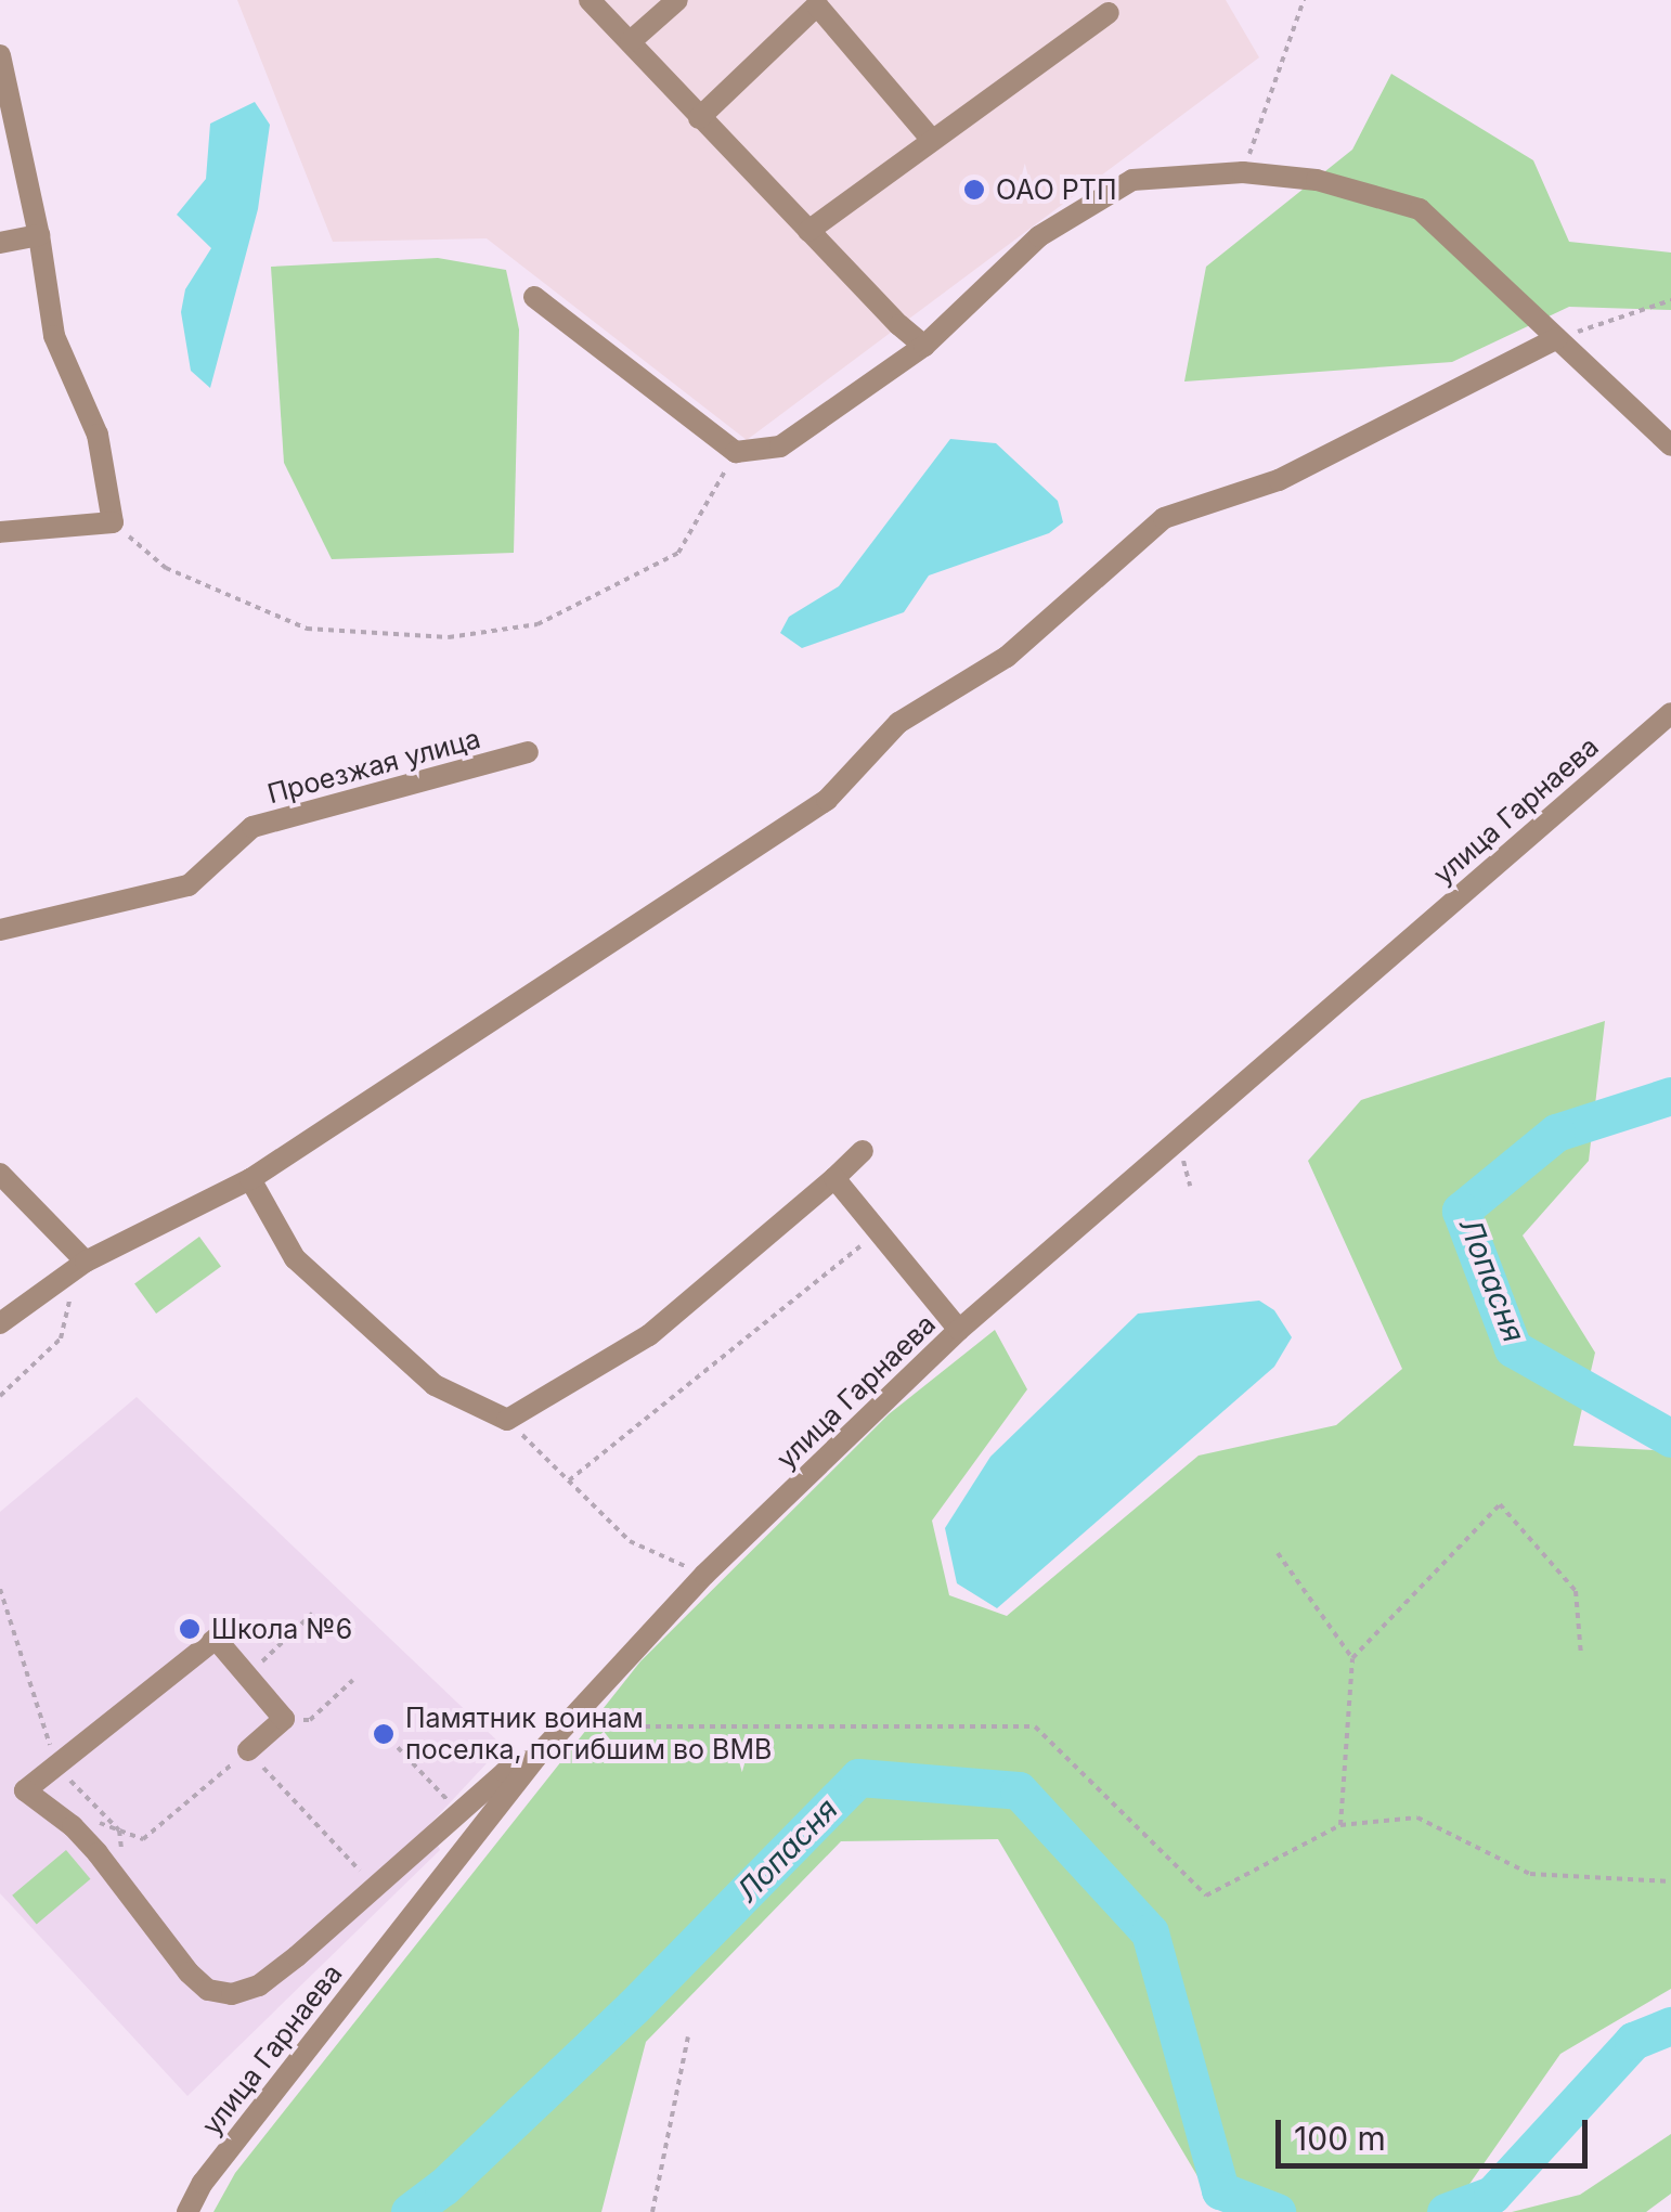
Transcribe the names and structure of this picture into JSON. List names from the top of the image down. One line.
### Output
{"streets":{"street":["Проезжая улица","улица Гарнаева"]},"water":["Лопасня"],"places":["ОАО РТП","Школа №6","Памятник воинам поселка, погибшим во ВМВ"],"scale_bar":"100 m"}
